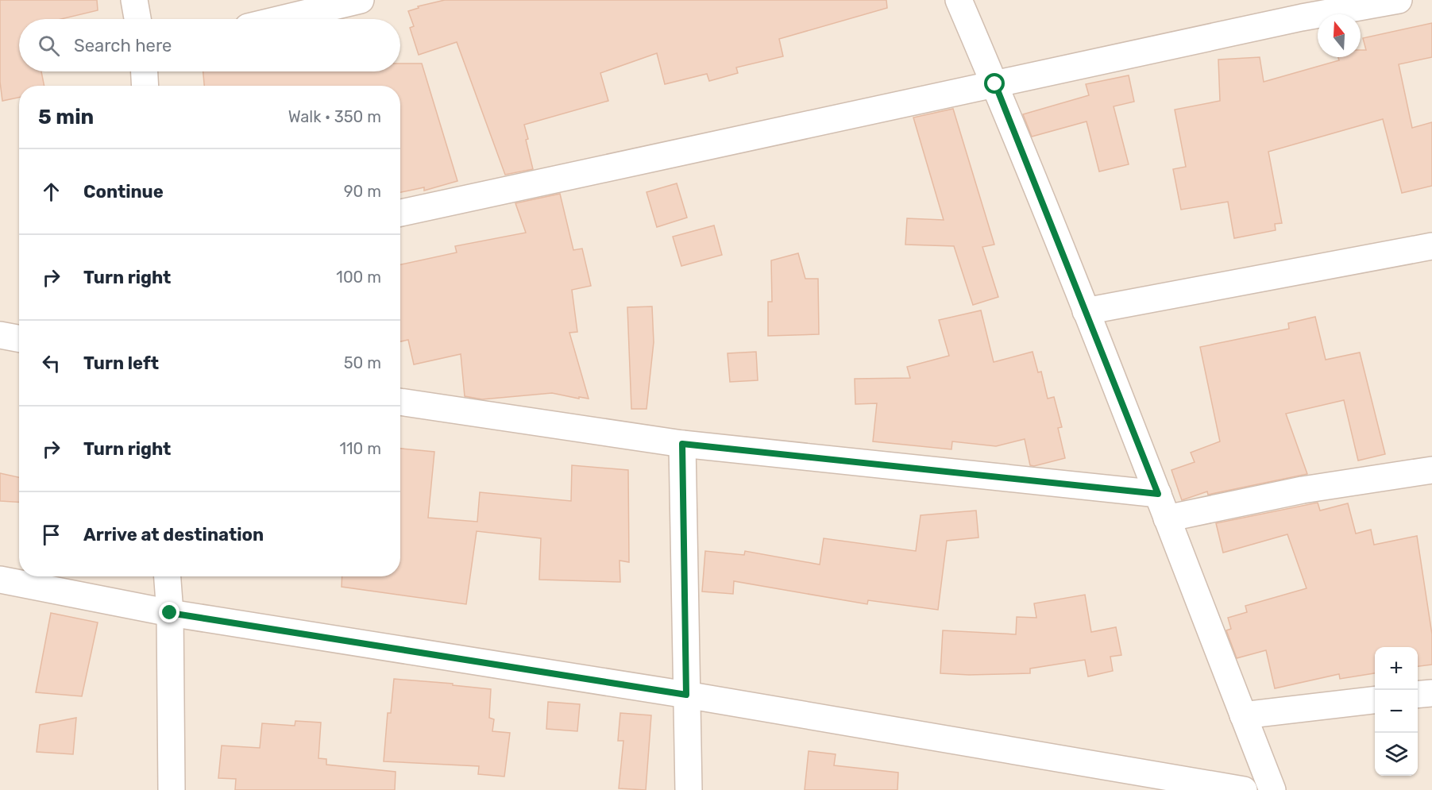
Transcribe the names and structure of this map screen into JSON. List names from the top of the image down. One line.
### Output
{"north":"top","page":{"search":"Search here","heading":["5 min","Walk · 350 m"],"list":[["Continue","90 m"],["Turn right","100 m"],["Turn left","50 m"],["Turn right","110 m"],"Arrive at destination"],"map_buttons":["+","−"]}}
